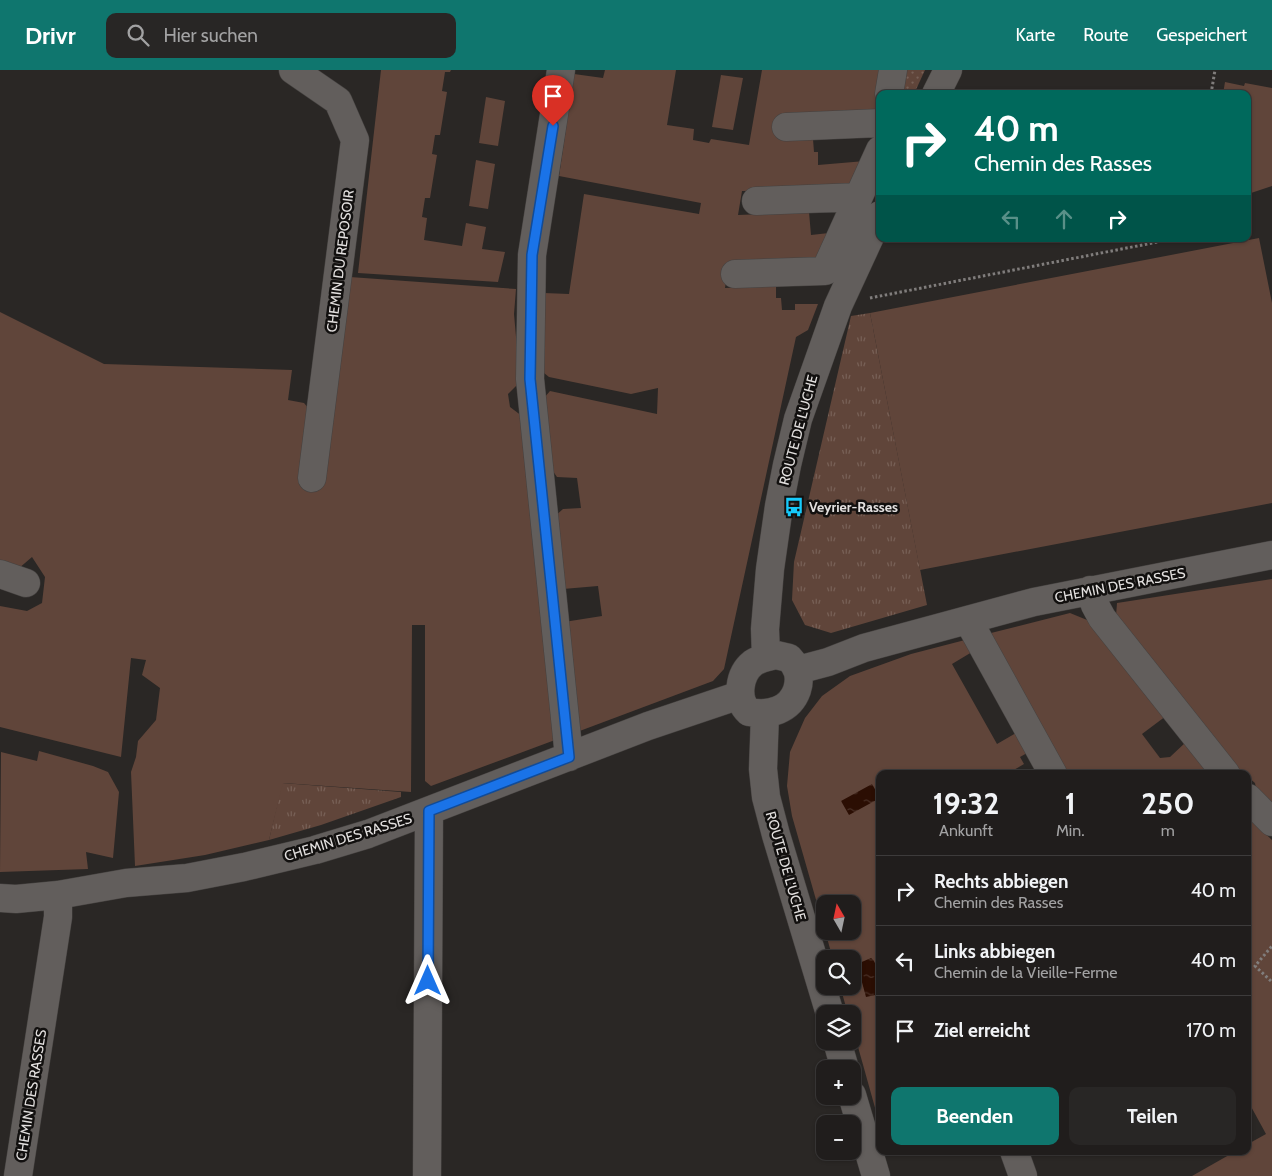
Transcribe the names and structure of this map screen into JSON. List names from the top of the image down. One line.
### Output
{"streets":{"street":["CHEMIN DU REPOSOIR","ROUTE DE L'UCHE","CHEMIN DES RASSES"]},"crossings":[["ROUTE DE L'UCHE","CHEMIN DES RASSES"]],"places":{"bus stop":["Veyrier-Rasses"]},"north":"top","page":{"header":"Drivr","search":"Hier suchen","nav":["Karte","Route","Gespeichert"],"turn":["40 m","Chemin des Rasses"],"eta":["19:32","Ankunft","1","Min.","250","m"],"list":[{"name":"Rechts abbiegen","note":"Chemin des Rasses","value":"40 m"},{"name":"Links abbiegen","note":"Chemin de la Vieille-Ferme","value":"40 m"},{"name":"Ziel erreicht","value":"170 m"}],"map_buttons":["+","−"],"buttons":["Beenden","Teilen"]}}
